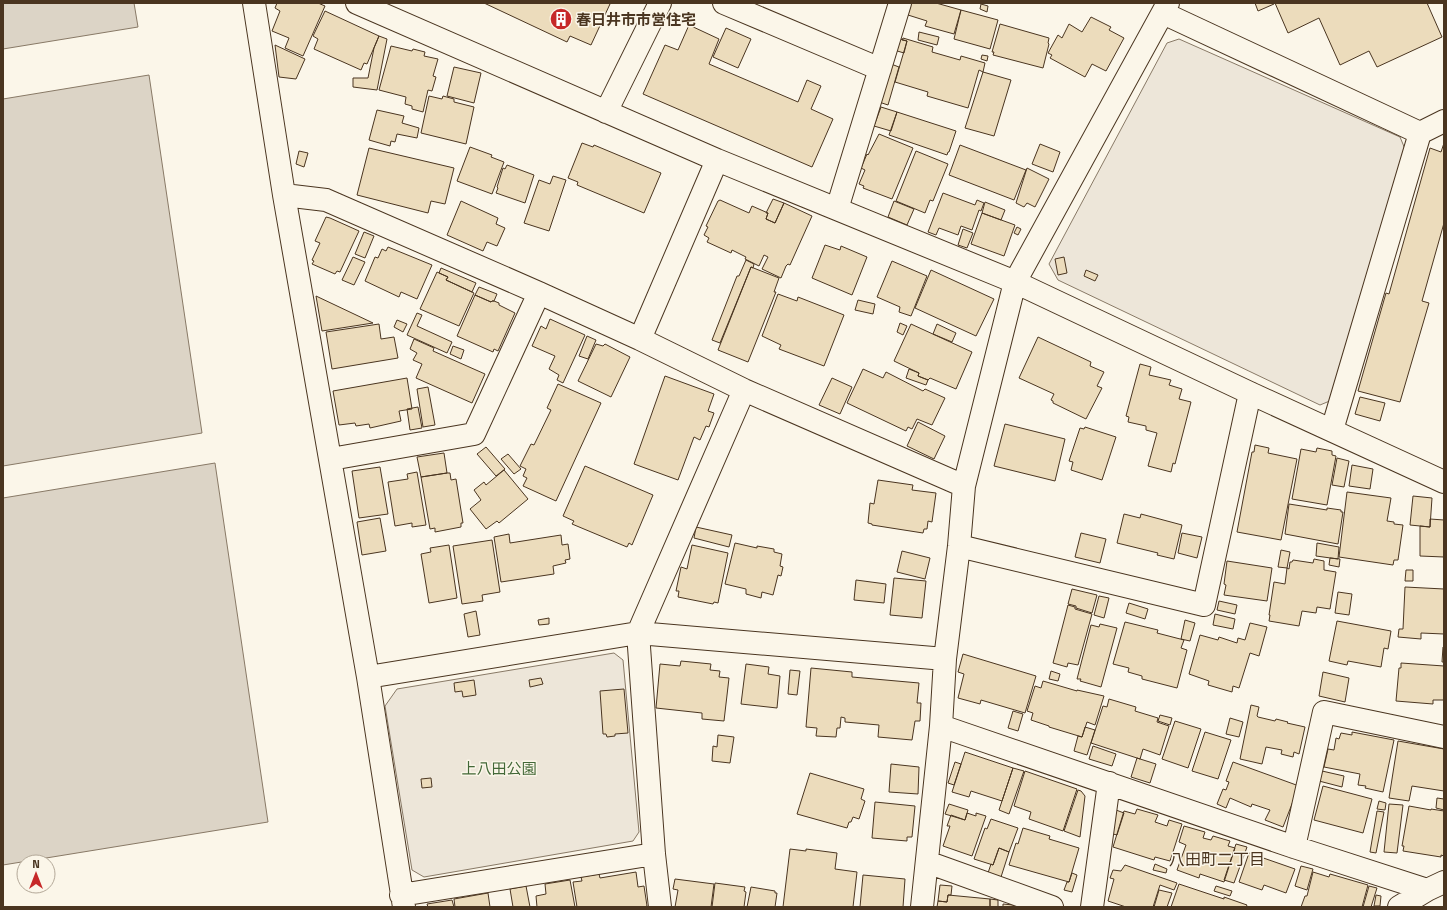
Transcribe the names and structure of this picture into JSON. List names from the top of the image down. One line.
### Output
{"districts":["八田町二丁目"],"parks":["上八田公園"],"places":{"building":["春日井市市営住宅"]},"north":"top"}
